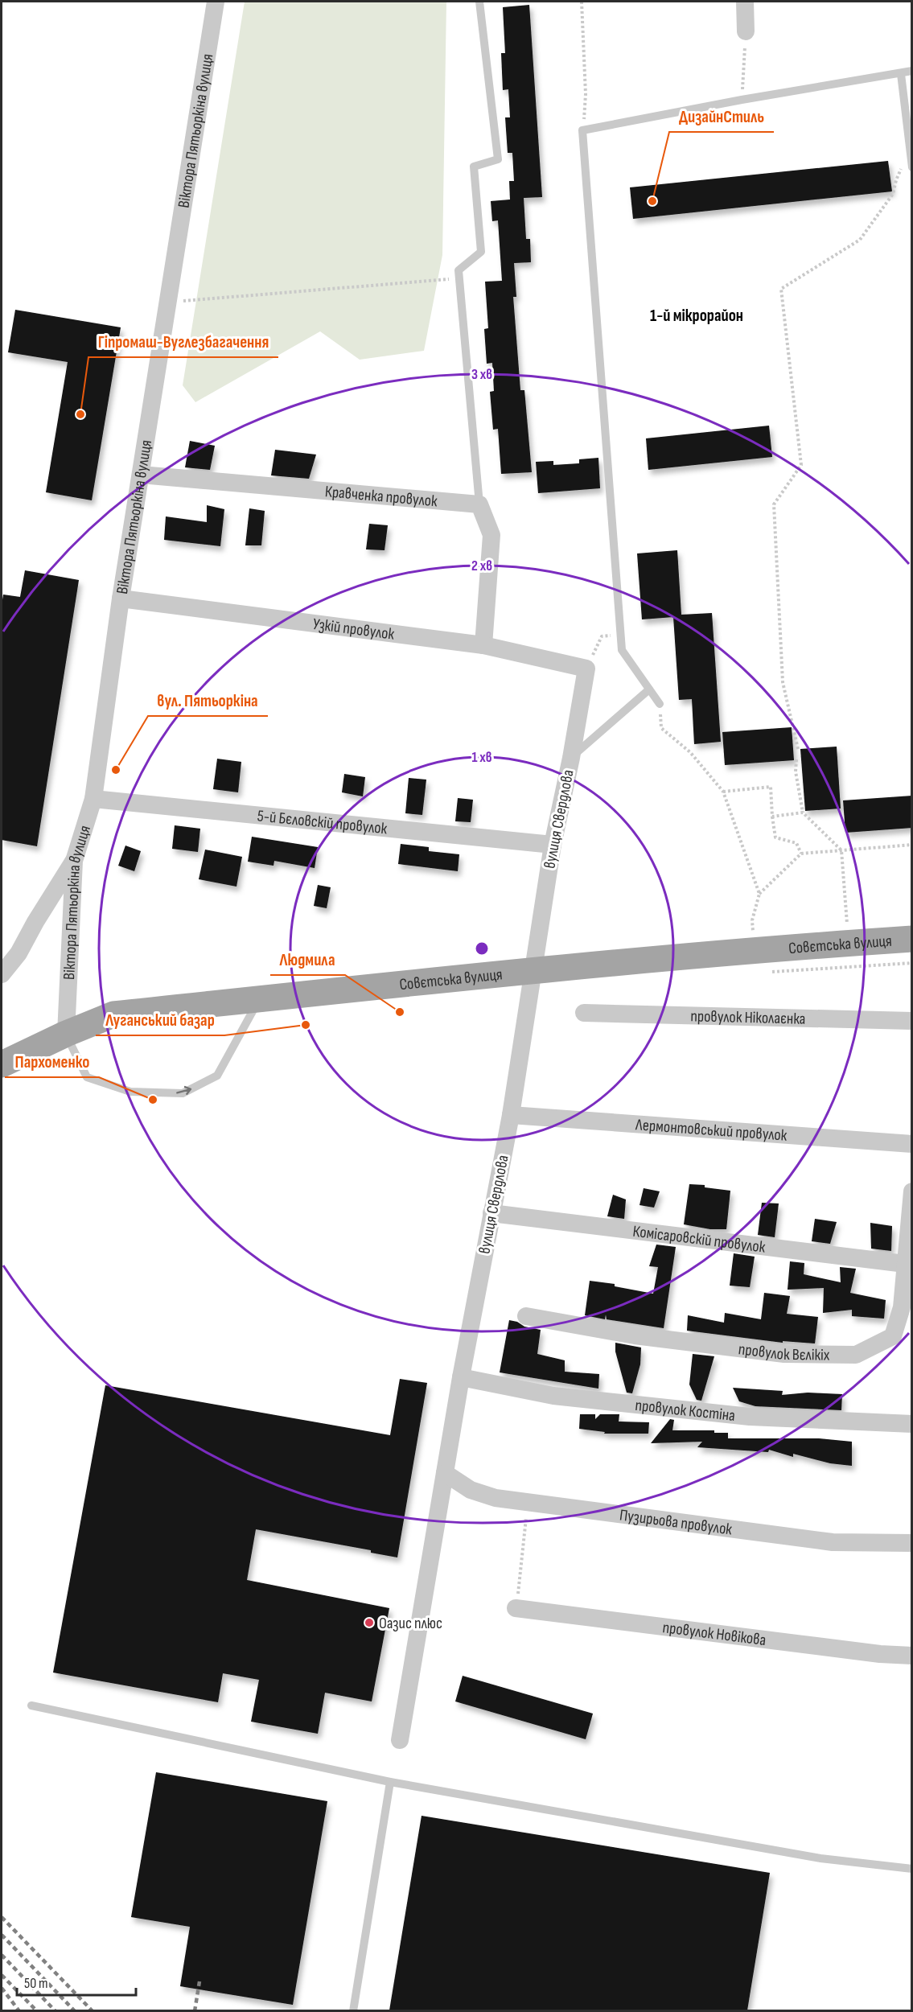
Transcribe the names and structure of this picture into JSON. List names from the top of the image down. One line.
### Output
{"streets":{"main road":["Совєтська вулиця"],"street":["Віктора Пятьоркіна вулиця","Кравченка провулок","Узкій провулок","вулиця Свердлова","5-й Бєловскій провулок","провулок Ніколаєнка","Лермонтовський провулок","Комісаровскій провулок","провулок Вєлікіх","провулок Костіна","Пузирьова провулок","провулок Новікова"]},"crossings":[["Віктора Пятьоркіна вулиця","Кравченка провулок"],["Віктора Пятьоркіна вулиця","Узкій провулок"],["Віктора Пятьоркіна вулиця","5-й Бєловскій провулок"],["Віктора Пятьоркіна вулиця","Совєтська вулиця"],["Узкій провулок","вулиця Свердлова"],["вулиця Свердлова","5-й Бєловскій провулок"],["вулиця Свердлова","Совєтська вулиця"],["вулиця Свердлова","Лермонтовський провулок"],["вулиця Свердлова","Комісаровскій провулок"],["вулиця Свердлова","провулок Костіна"],["вулиця Свердлова","Пузирьова провулок"],["Комісаровскій провулок","провулок Вєлікіх"]],"districts":["1-й мікрорайон"],"places":["ДизайнСтиль","Гіпромаш-Вуглезбагачення","вул. Пятьоркіна","Людмила","Луганський базар","Пархоменко","Оазис плюс"],"scale_bar":"50 m","rings":["3 хв","2 хв","1 хв"]}
